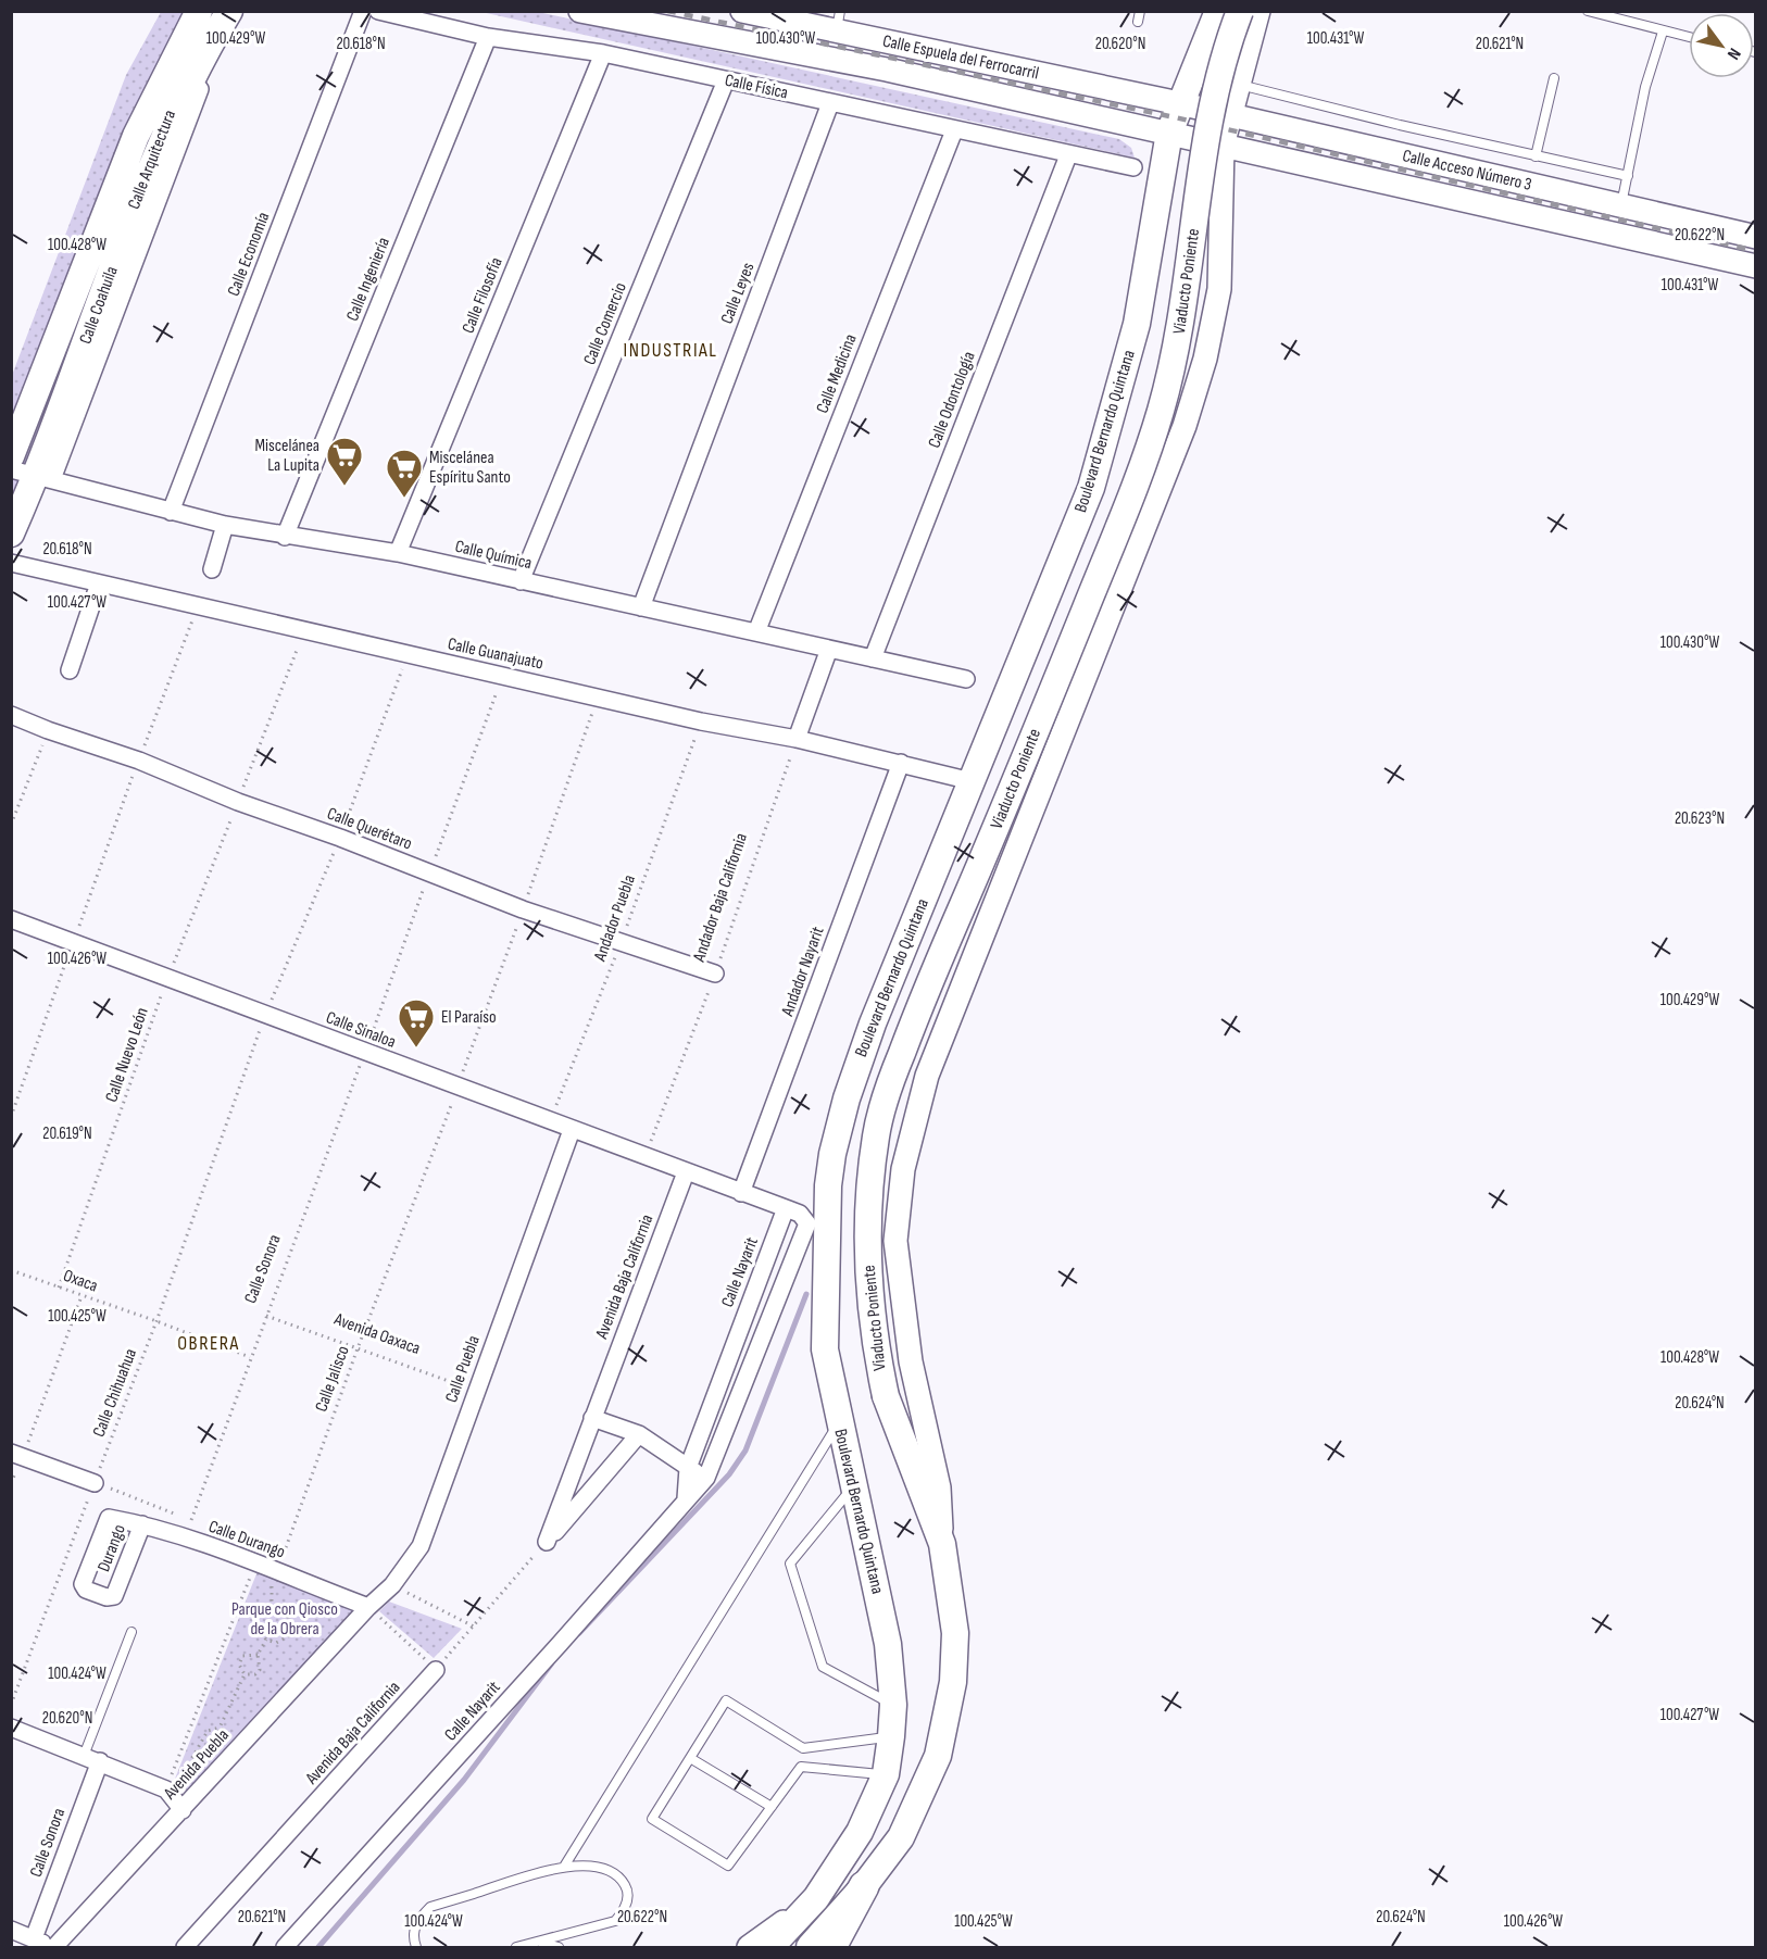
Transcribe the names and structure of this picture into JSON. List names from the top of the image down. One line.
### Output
{"streets":{"main road":["Viaducto Poniente","Calle Coahuila","Boulevard Bernardo Quintana"],"street":["Calle Espuela del Ferrocarril","Calle Física","Calle Acceso Número 3","Calle Economía","Calle Ingeniería","Calle Leyes","Calle Filosofía","Calle Comercio","Calle Medicina","Calle Odontología","Calle Química","Calle Guanajuato","Calle Querétaro","Andador Nayarit","Calle Sinaloa","Calle Sonora","Calle Nayarit","Avenida Baja California","Calle Puebla","Calle Durango","Durango","Avenida Puebla"],"path":["Andador Baja California","Andador Puebla","Calle Nuevo León","Oxaca","Avenida Oaxaca","Calle Jalisco","Calle Chihuahua"]},"crossings":[["Calle Espuela del Ferrocarril","Calle Acceso Número 3"],["Calle Espuela del Ferrocarril","Boulevard Bernardo Quintana"],["Calle Física","Calle Ingeniería"],["Calle Física","Calle Leyes"],["Calle Física","Calle Filosofía"],["Calle Física","Calle Comercio"],["Calle Física","Calle Medicina"],["Calle Física","Calle Odontología"],["Calle Acceso Número 3","Boulevard Bernardo Quintana"],["Calle Economía","Calle Química"],["Calle Ingeniería","Calle Química"],["Calle Leyes","Calle Química"],["Calle Filosofía","Calle Química"],["Calle Coahuila","Calle Química"],["Calle Comercio","Calle Química"],["Calle Medicina","Calle Química"],["Calle Odontología","Calle Química"],["Boulevard Bernardo Quintana","Calle Guanajuato"],["Calle Guanajuato","Andador Baja California"],["Calle Guanajuato","Andador Puebla"],["Calle Guanajuato","Andador Nayarit"],["Calle Querétaro","Andador Baja California"],["Calle Querétaro","Andador Puebla"],["Andador Baja California","Calle Sinaloa"],["Andador Puebla","Calle Sinaloa"],["Andador Nayarit","Calle Sinaloa"],["Calle Sinaloa","Calle Nuevo León"],["Calle Sinaloa","Calle Sonora"],["Calle Sinaloa","Calle Nayarit"],["Calle Sinaloa","Avenida Baja California"],["Calle Sinaloa","Calle Puebla"],["Calle Sinaloa","Calle Jalisco"],["Calle Sinaloa","Calle Chihuahua"],["Calle Nuevo León","Oxaca"],["Calle Sonora","Oxaca"],["Calle Sonora","Avenida Oaxaca"],["Calle Sonora","Calle Durango"],["Oxaca","Calle Chihuahua"],["Avenida Oaxaca","Calle Puebla"],["Avenida Oaxaca","Calle Jalisco"],["Calle Puebla","Calle Durango"],["Calle Puebla","Avenida Puebla"],["Calle Jalisco","Calle Durango"],["Calle Durango","Durango"],["Calle Durango","Avenida Puebla"]],"districts":["INDUSTRIAL","OBRERA"],"parks":["Parque con Qiosco de la Obrera"],"places":{"supermarket":["Miscelánea La Lupita","Miscelánea Espíritu Santo","El Paraíso"]},"north":"bottom right","coordinates":["100.429°W","100.430°W","100.431°W","20.618°N","20.620°N","20.621°N","20.622°N","100.428°W","100.427°W","20.623°N","100.426°W","20.619°N","100.425°W","20.624°N","100.424°W"]}
